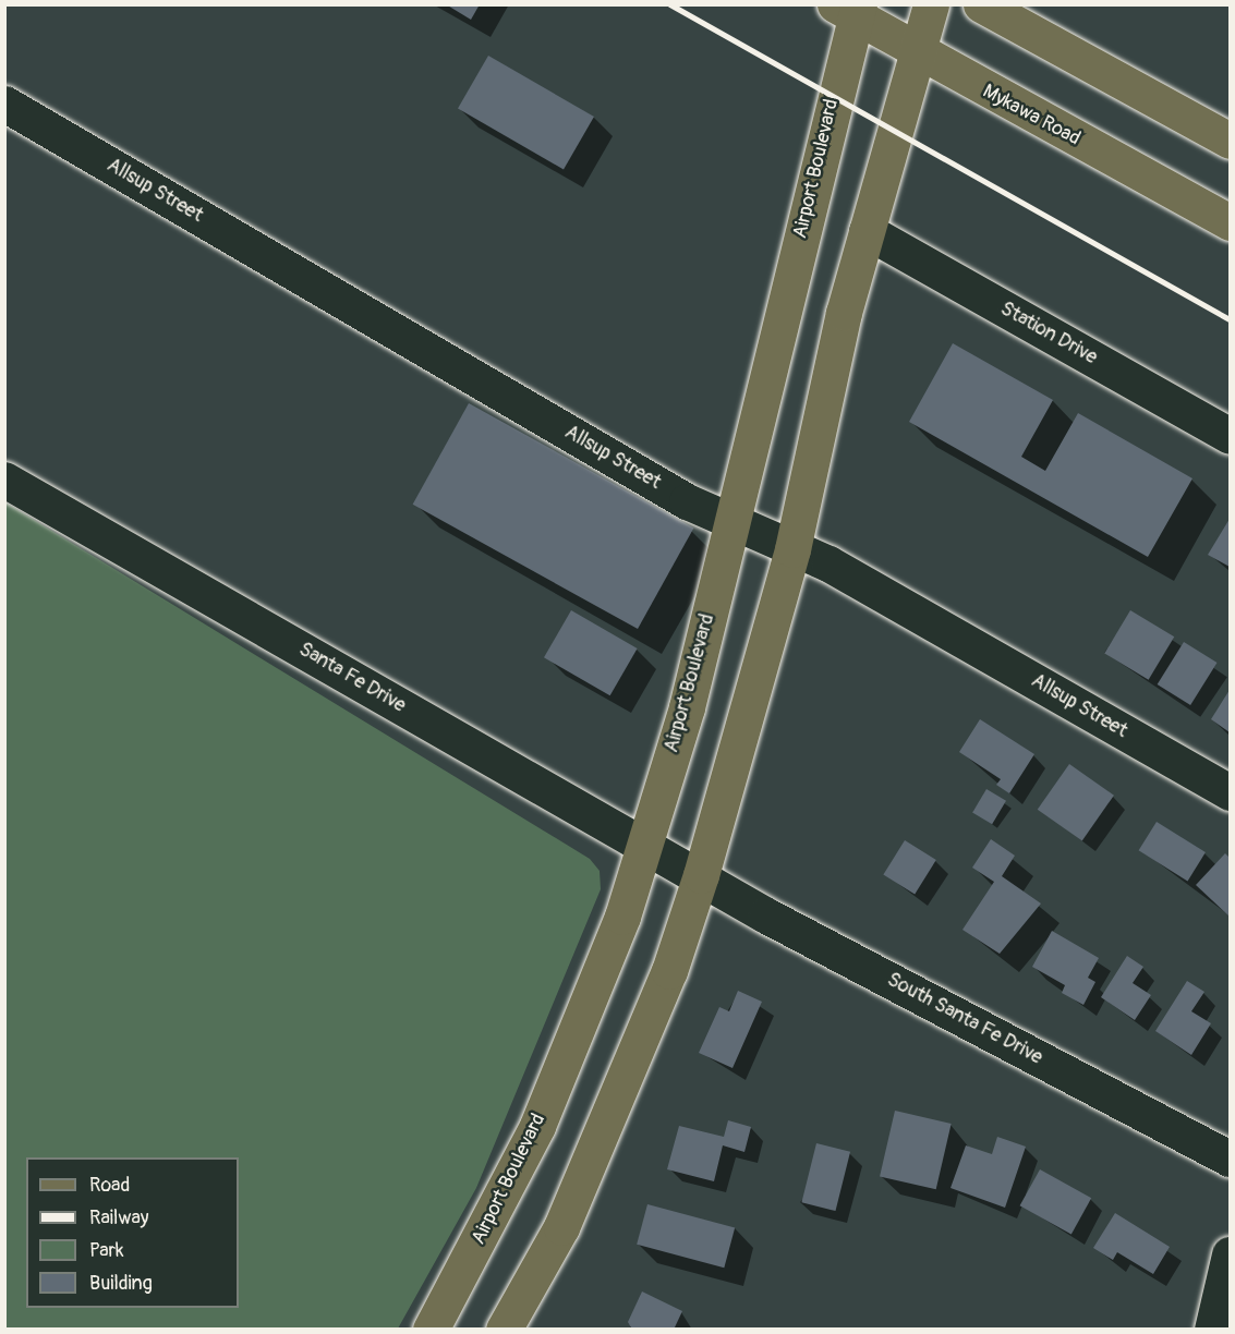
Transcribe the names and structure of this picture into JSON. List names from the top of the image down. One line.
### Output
{"streets":{"main road":["Mykawa Road","Airport Boulevard"],"street":["Allsup Street","Station Drive","Santa Fe Drive","South Santa Fe Drive"]},"crossings":[["Mykawa Road","Airport Boulevard"],["Airport Boulevard","Allsup Street"],["Airport Boulevard","Santa Fe Drive"],["Santa Fe Drive","South Santa Fe Drive"]],"legend":["Road","Railway","Park","Building"]}
